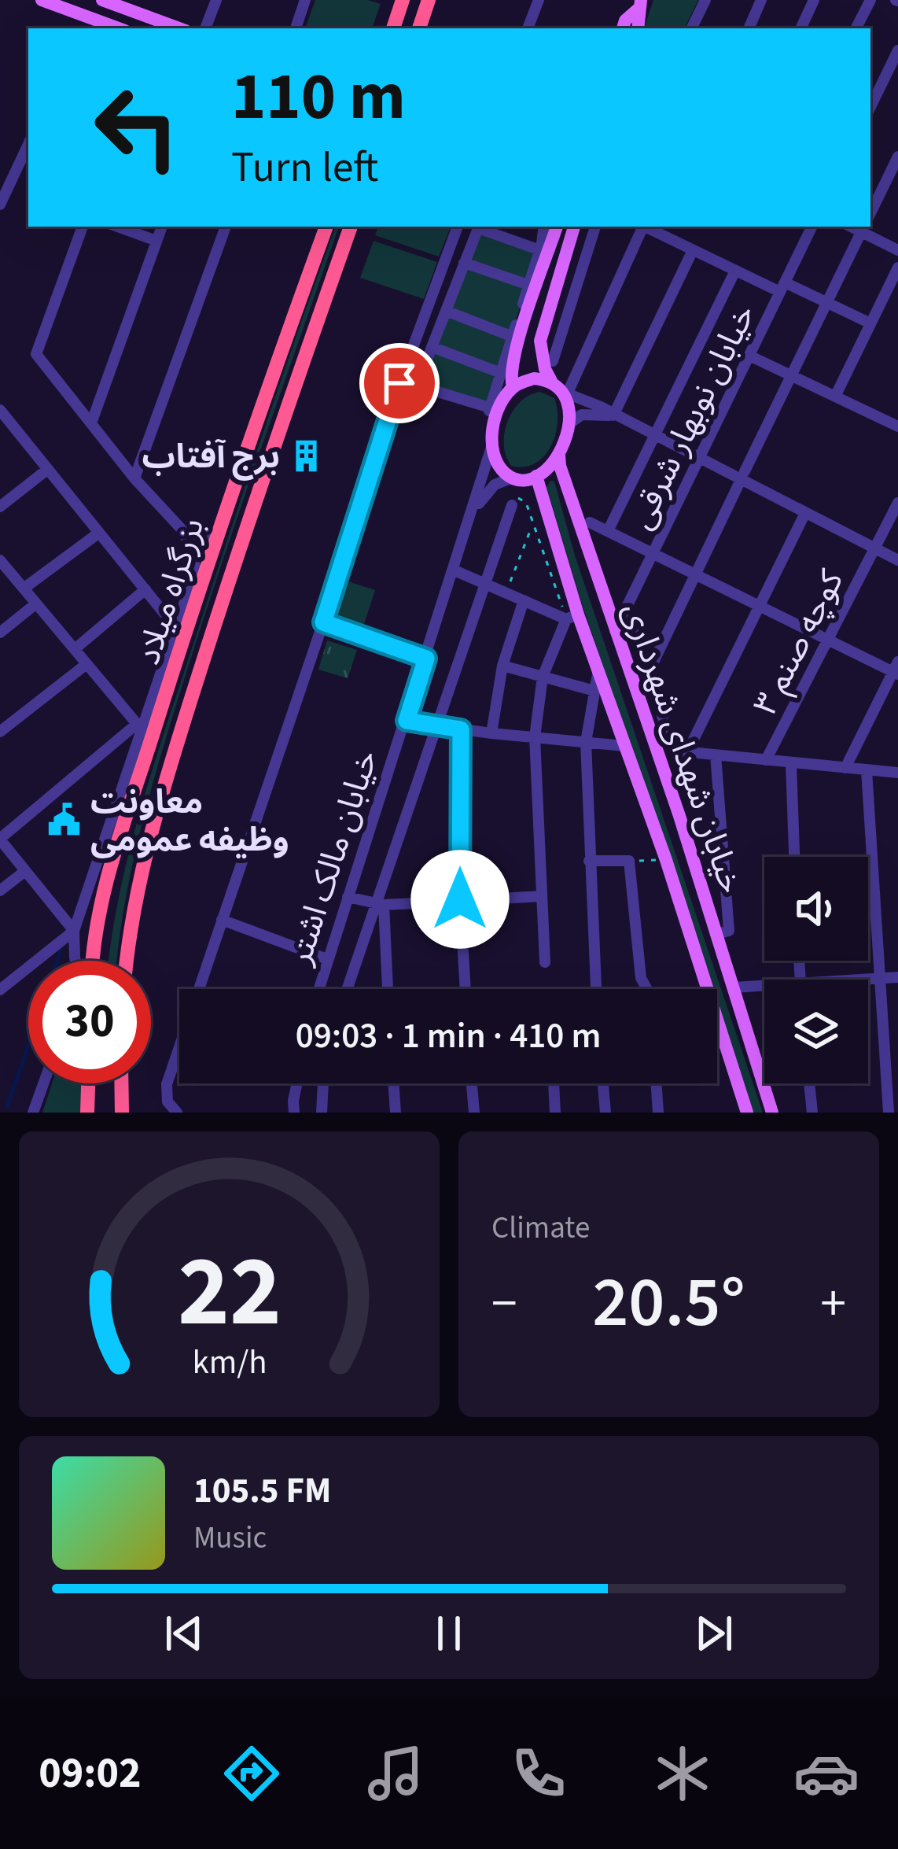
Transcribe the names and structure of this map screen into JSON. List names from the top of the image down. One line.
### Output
{"streets":{"highway":["بزرگراه میلاد"],"main road":["خیابان شهدای شهرداری"],"street":["خیابان نوبهار شرقی","کوچه صنم ۳","خیابان مالک اشتر"]},"crossings":[["خیابان نوبهار شرقی","خیابان شهدای شهرداری"],["خیابان شهدای شهرداری","خیابان مالک اشتر"]],"places":{"building":["برج آفتاب"],"public building":["معاونت وظیفه عمومی"]},"page":{"turn":["110 m","Turn left"],"limit":"30","trip":"09:03 · 1 min · 410 m","tile":"Climate","heat":["−","20.5°","+"],"song":["105.5 FM","Music"],"tabs":"09:02","gauge":["22","km/h"]}}
